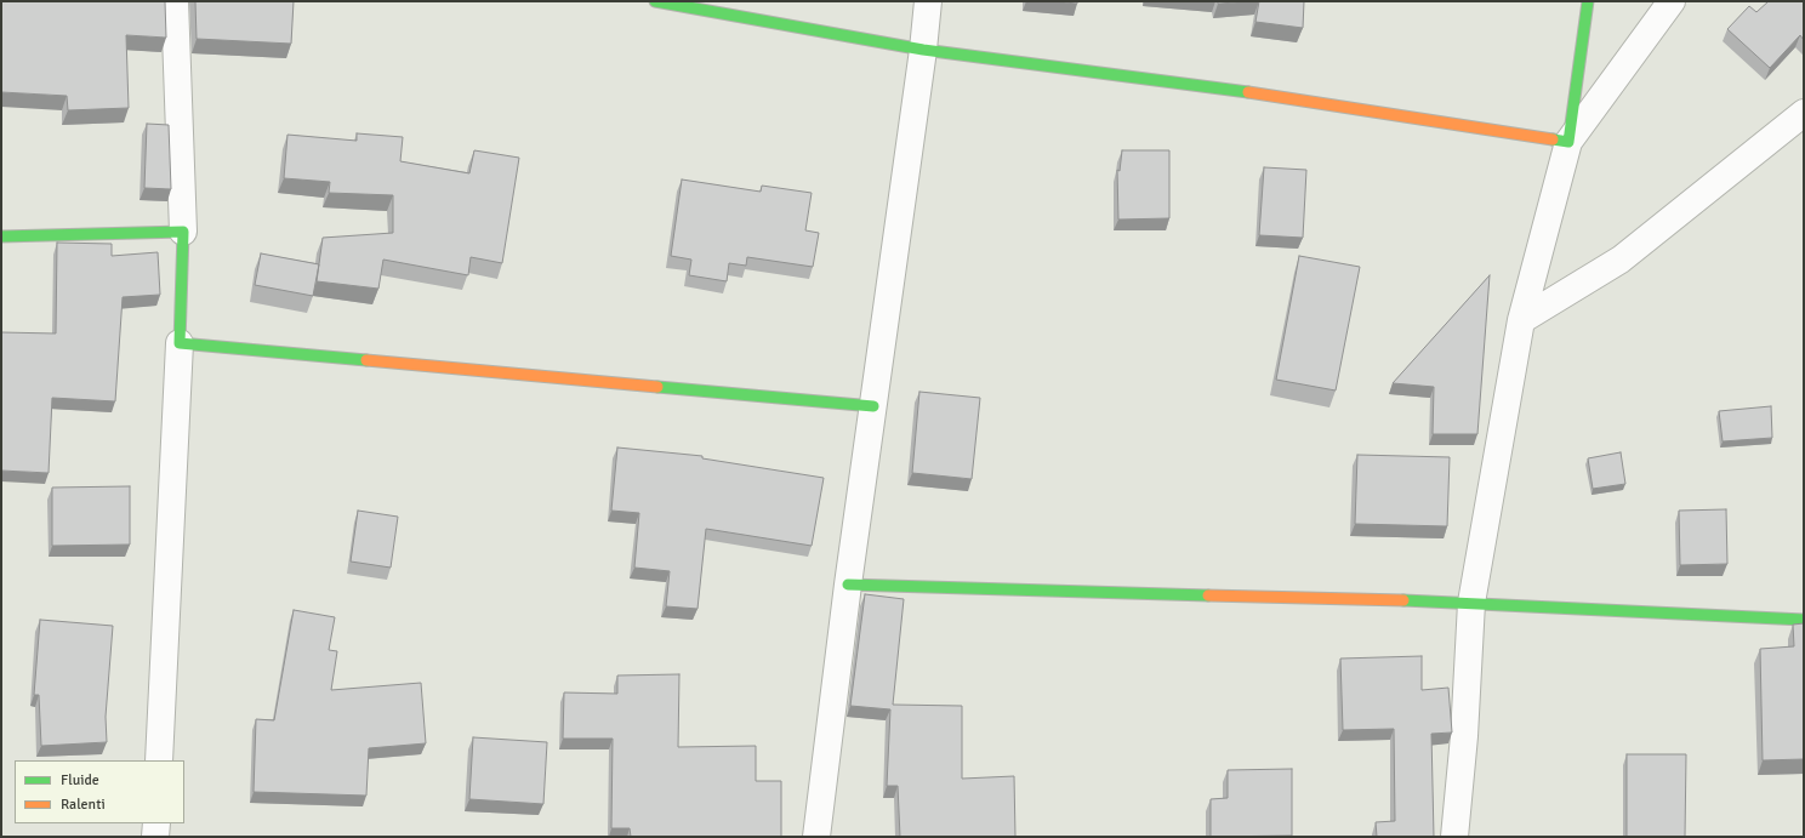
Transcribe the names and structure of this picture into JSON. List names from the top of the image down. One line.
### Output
{"legend":["Fluide","Ralenti"]}
